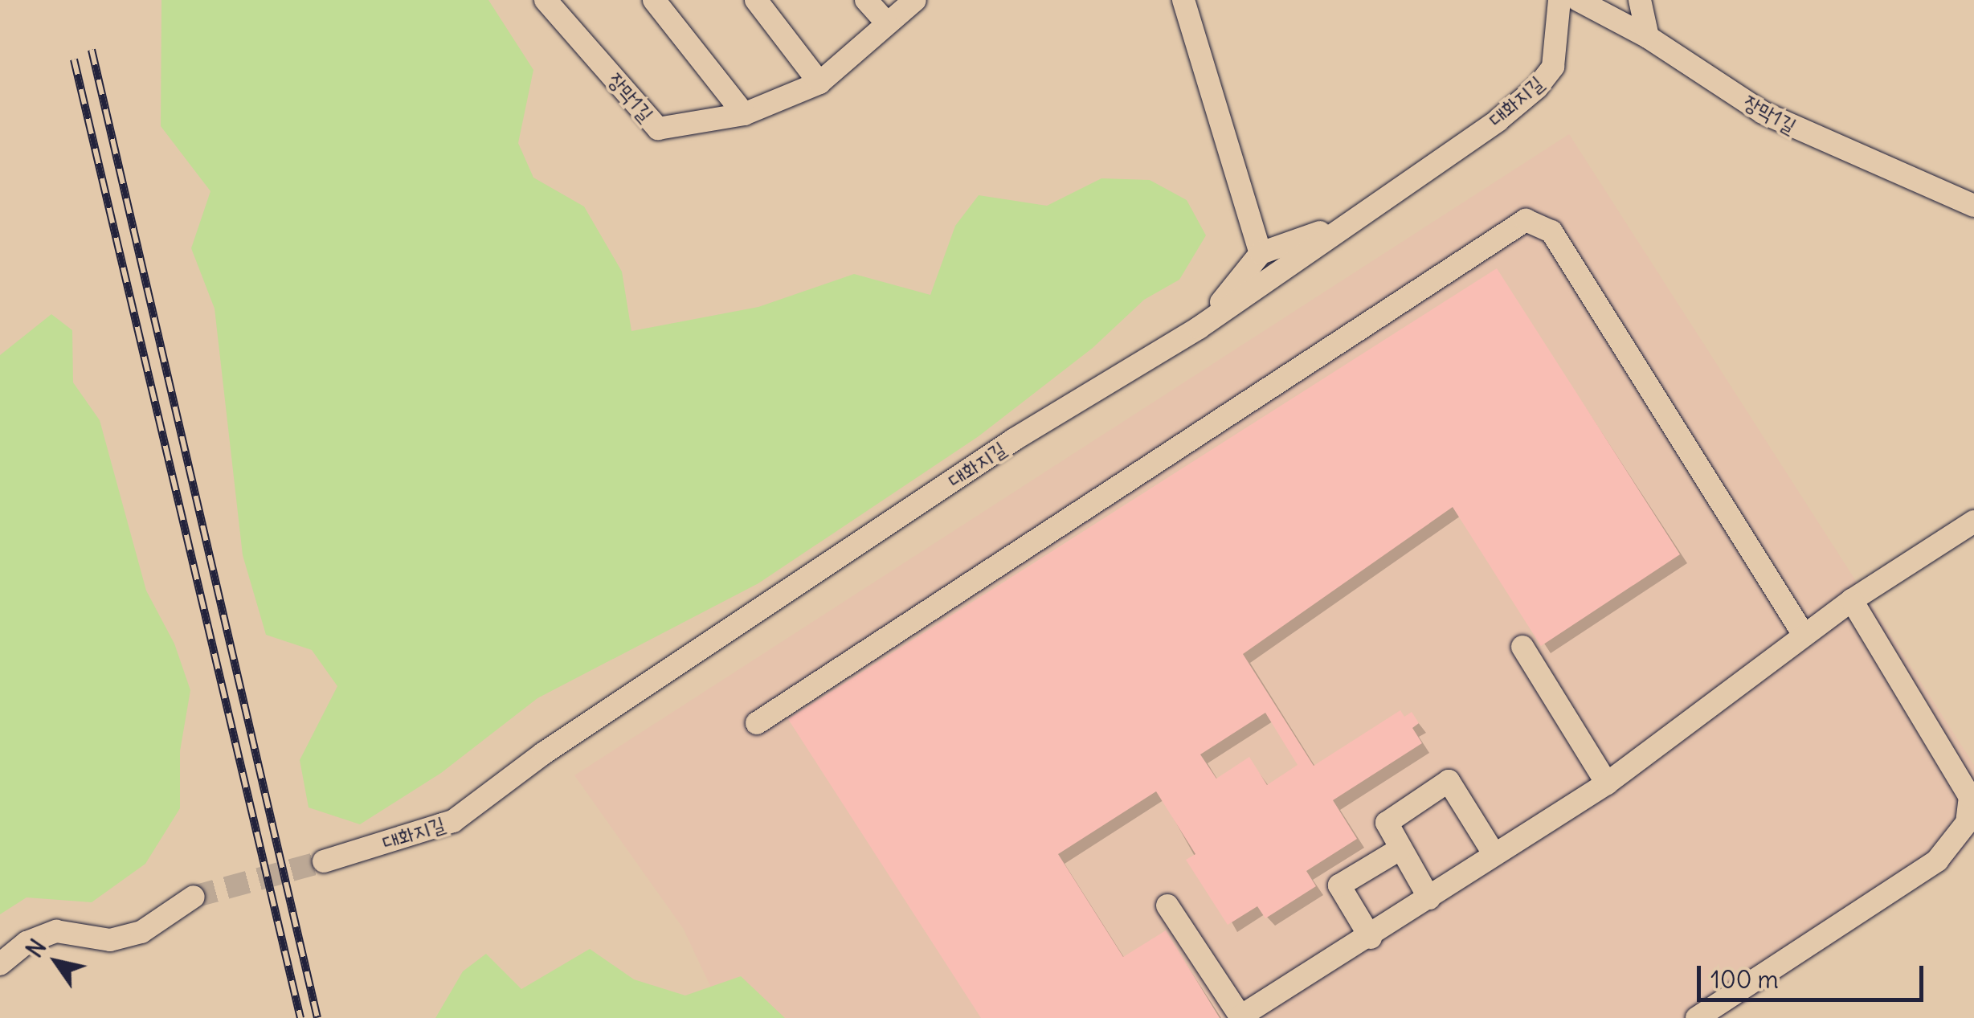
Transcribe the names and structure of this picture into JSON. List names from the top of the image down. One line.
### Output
{"streets":{"street":["장막1길","대화지길"]},"scale_bar":"100 m","north":"top left"}
